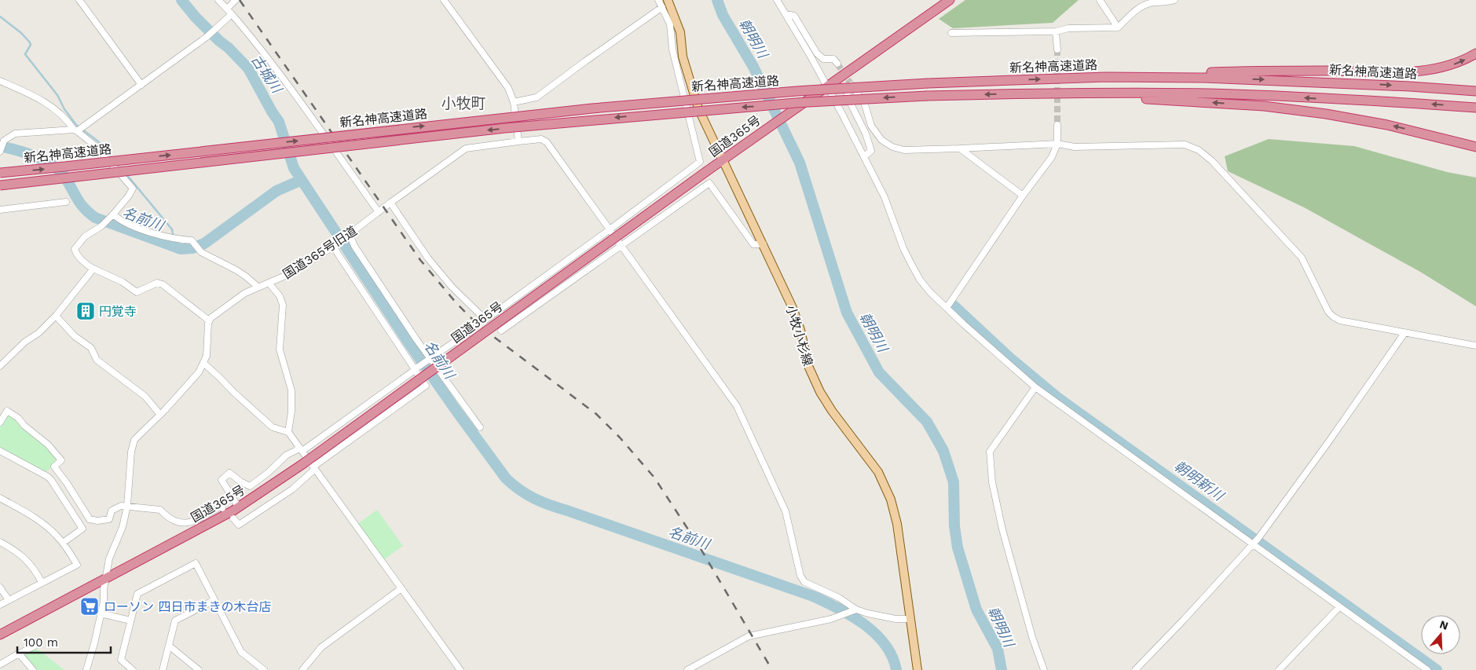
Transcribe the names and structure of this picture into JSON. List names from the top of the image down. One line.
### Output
{"streets":{"highway":["新名神高速道路","国道365号"],"main road":["小牧小杉線"],"street":["国道365号旧道"]},"crossings":[["国道365号","小牧小杉線"],["国道365号旧道","小牧小杉線"]],"districts":["小牧町"],"water":["朝明川","古城川","名前川","朝明新川"],"places":{"building":["円覚寺"],"supermarket":["ローソン 四日市まきの木台店"]},"scale_bar":"100 m","north":"top"}
